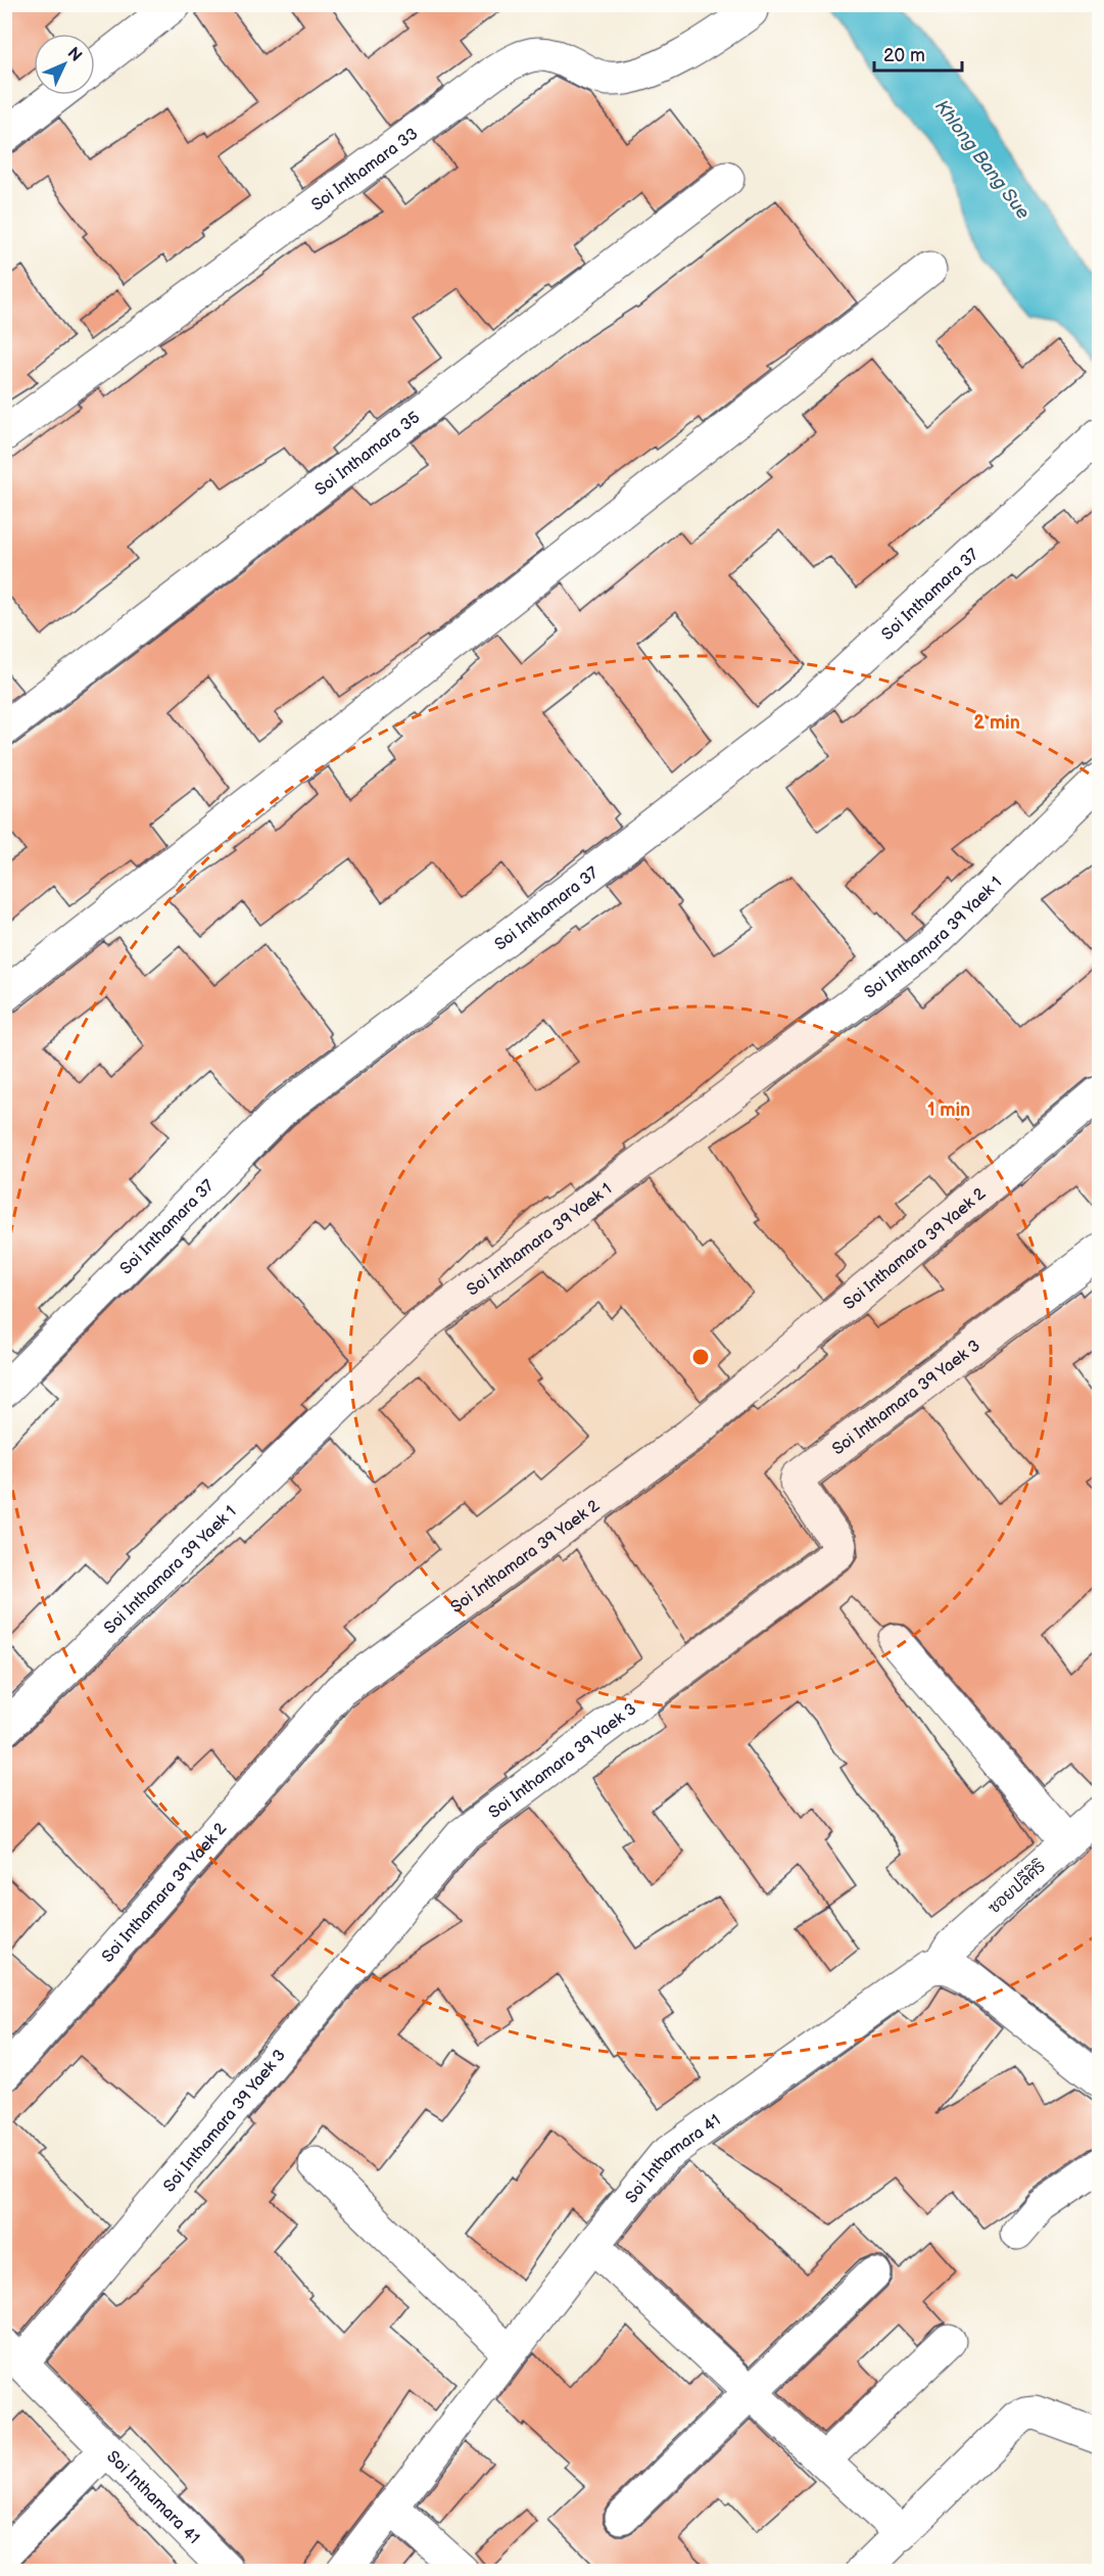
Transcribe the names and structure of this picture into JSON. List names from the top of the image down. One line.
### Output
{"streets":{"street":["Soi Inthamara 33","Soi Inthamara 35","Soi Inthamara 37","Soi Inthamara 39 Yaek 1","Soi Inthamara 39 Yaek 2","Soi Inthamara 39 Yaek 3","ซอยปลีศิริ","Soi Inthamara 41"]},"crossings":[["ซอยปลีศิริ","Soi Inthamara 41"]],"water":["Khlong Bang Sue"],"scale_bar":"20 m","north":"top right","rings":["2 min","1 min"]}
